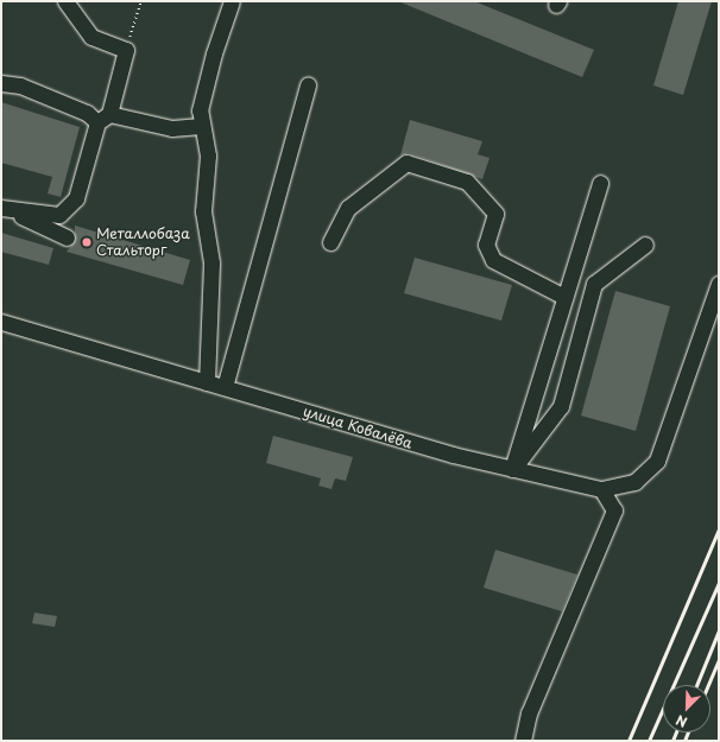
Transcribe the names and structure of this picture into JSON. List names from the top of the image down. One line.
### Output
{"streets":{"street":["улица Ковалёва"]},"places":["Металлобаза Стальторг"],"north":"bottom left"}
